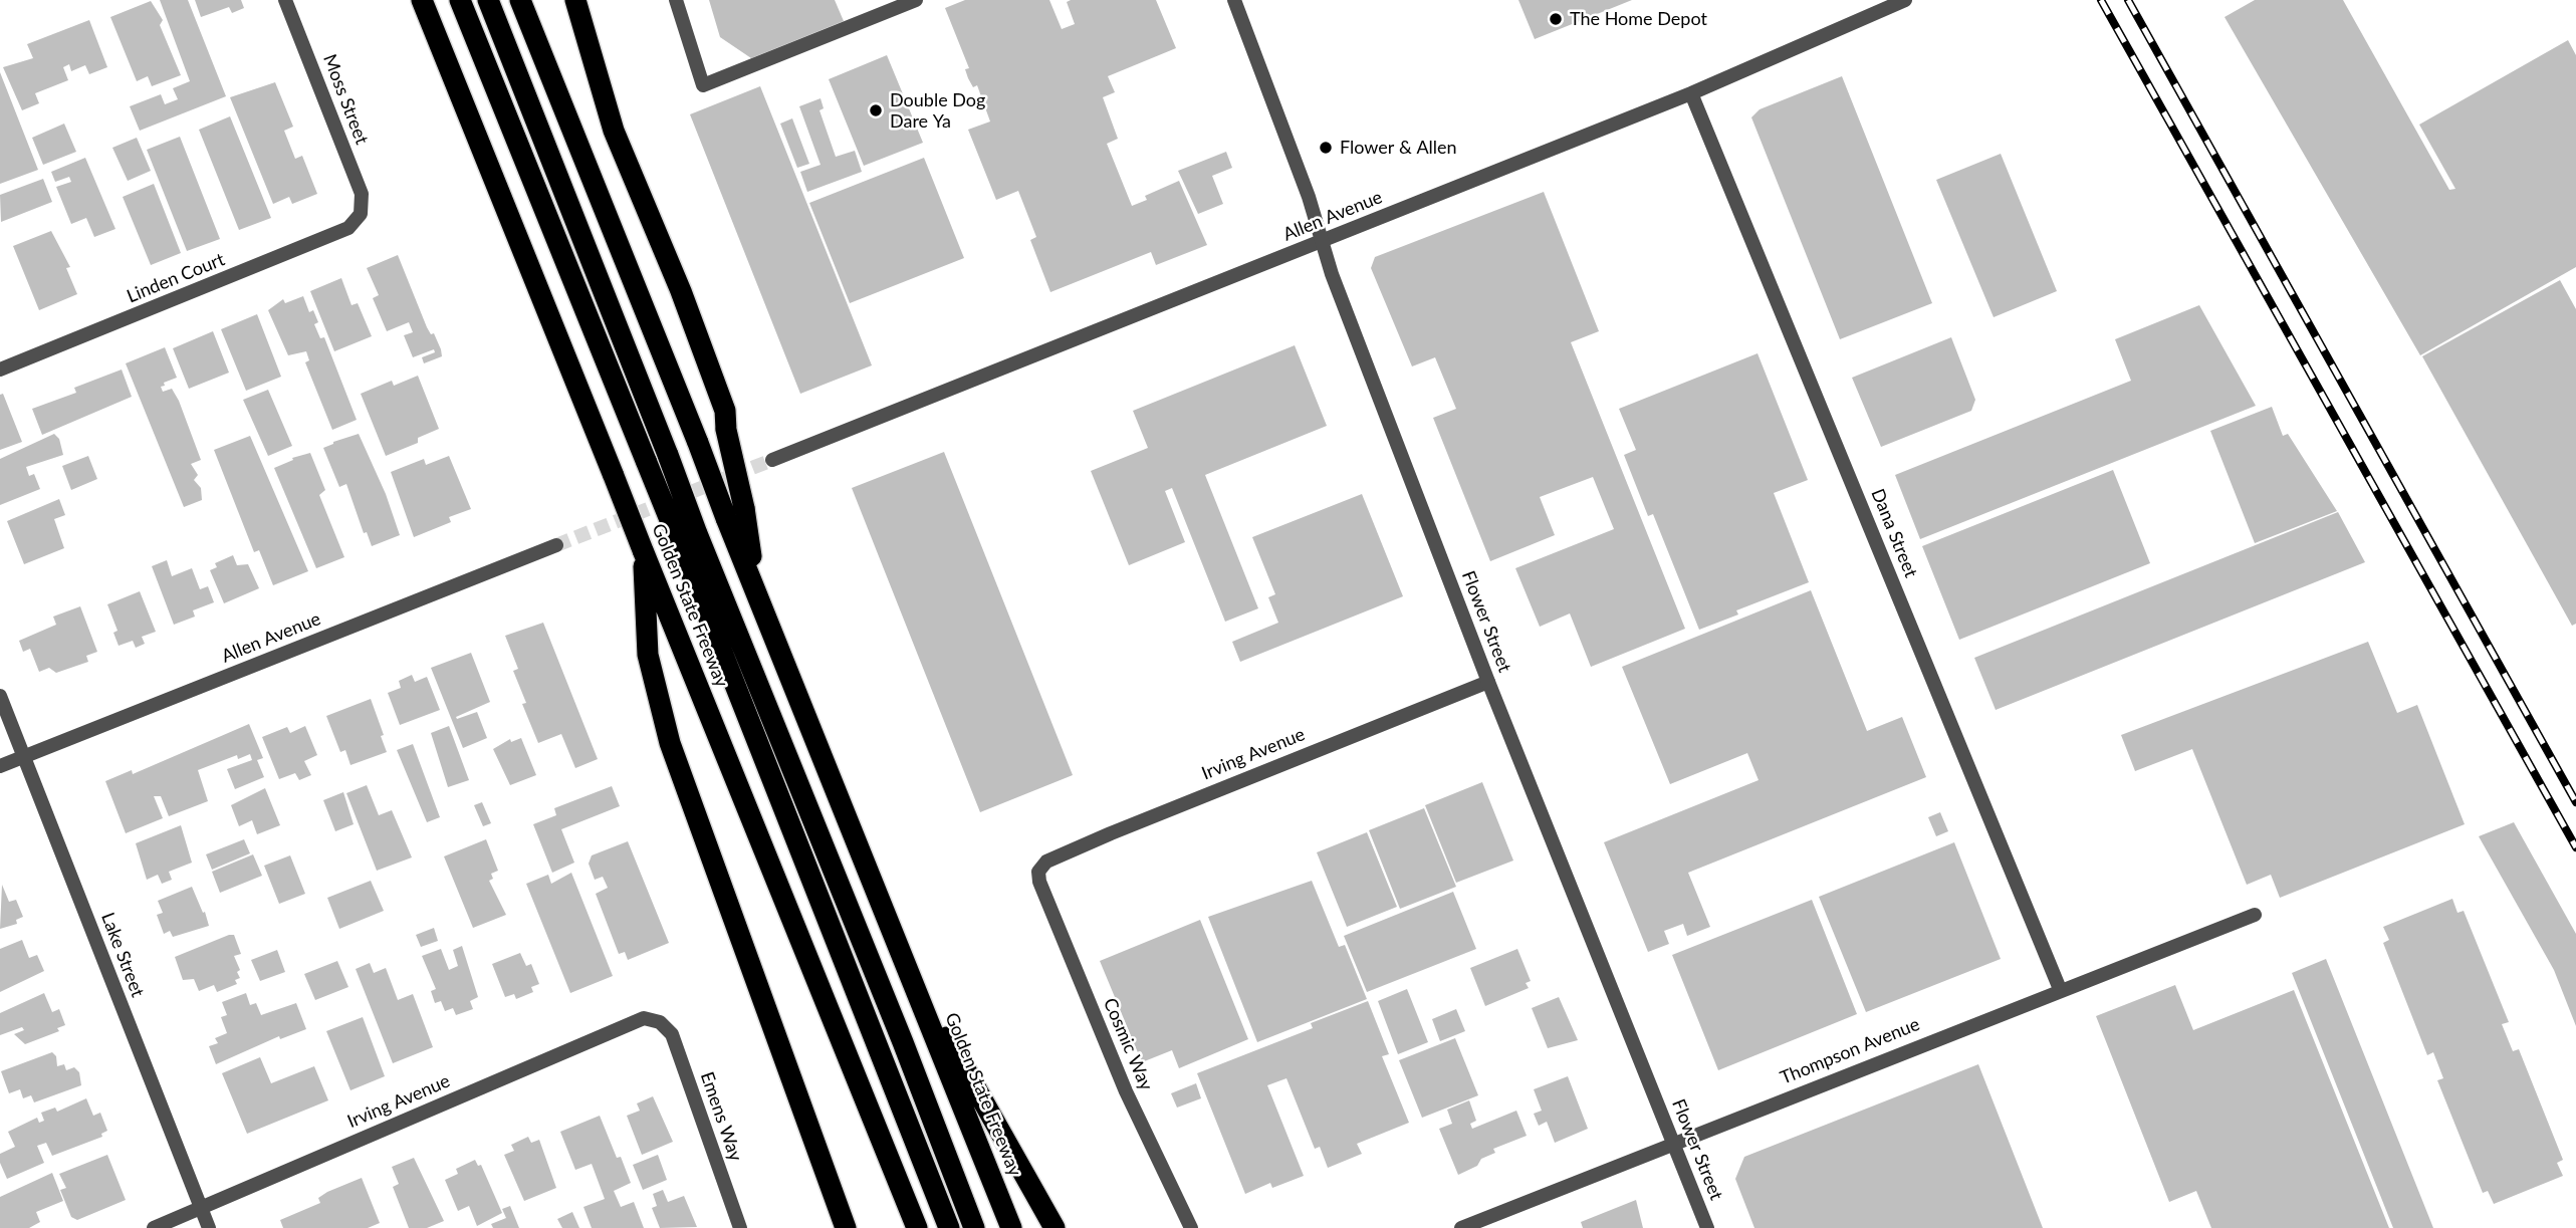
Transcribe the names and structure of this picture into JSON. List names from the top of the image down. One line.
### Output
{"streets":{"highway":["Golden State Freeway"],"street":["Moss Street","Allen Avenue","Linden Court","Dana Street","Flower Street","Irving Avenue","Lake Street","Cosmic Way","Thompson Avenue","Emens Way"]},"crossings":[["Moss Street","Linden Court"],["Allen Avenue","Dana Street"],["Allen Avenue","Flower Street"],["Allen Avenue","Lake Street"],["Dana Street","Thompson Avenue"],["Flower Street","Irving Avenue"],["Flower Street","Thompson Avenue"],["Irving Avenue","Lake Street"],["Irving Avenue","Cosmic Way"],["Irving Avenue","Emens Way"]],"places":["The Home Depot","Double Dog Dare Ya","Flower & Allen"]}
